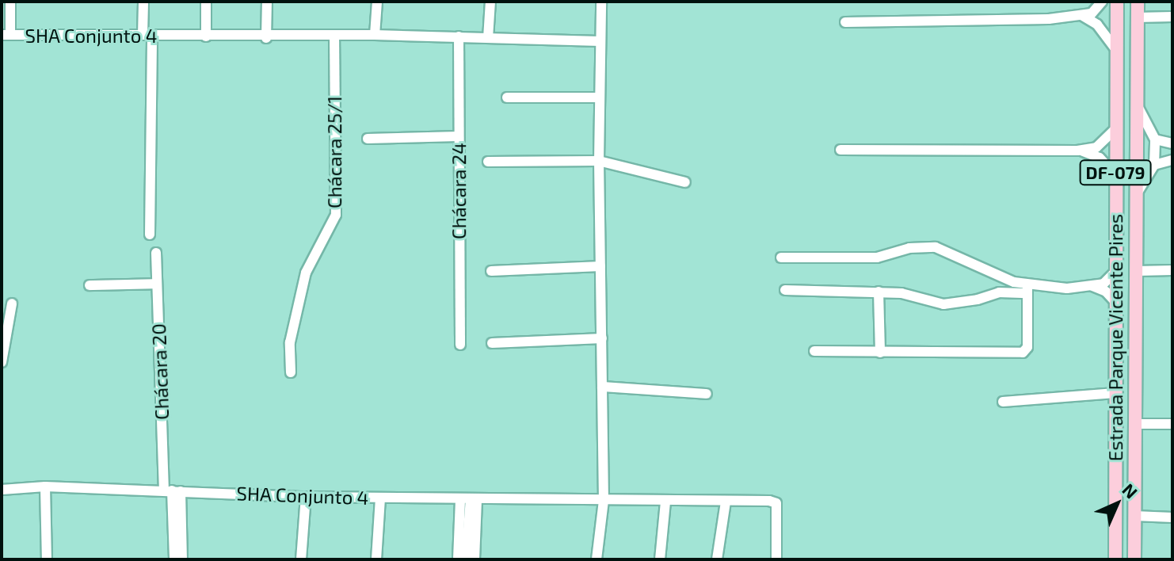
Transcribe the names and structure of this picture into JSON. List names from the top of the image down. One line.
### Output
{"streets":{"main road":["DF-079","Estrada Parque Vicente Pires"],"street":["SHA Conjunto 4","Chácara 25/1","Chácara 24","Chácara 20"]},"crossings":[["SHA Conjunto 4","Chácara 25/1"],["SHA Conjunto 4","Chácara 24"],["SHA Conjunto 4","Chácara 20"]],"north":"top right"}
